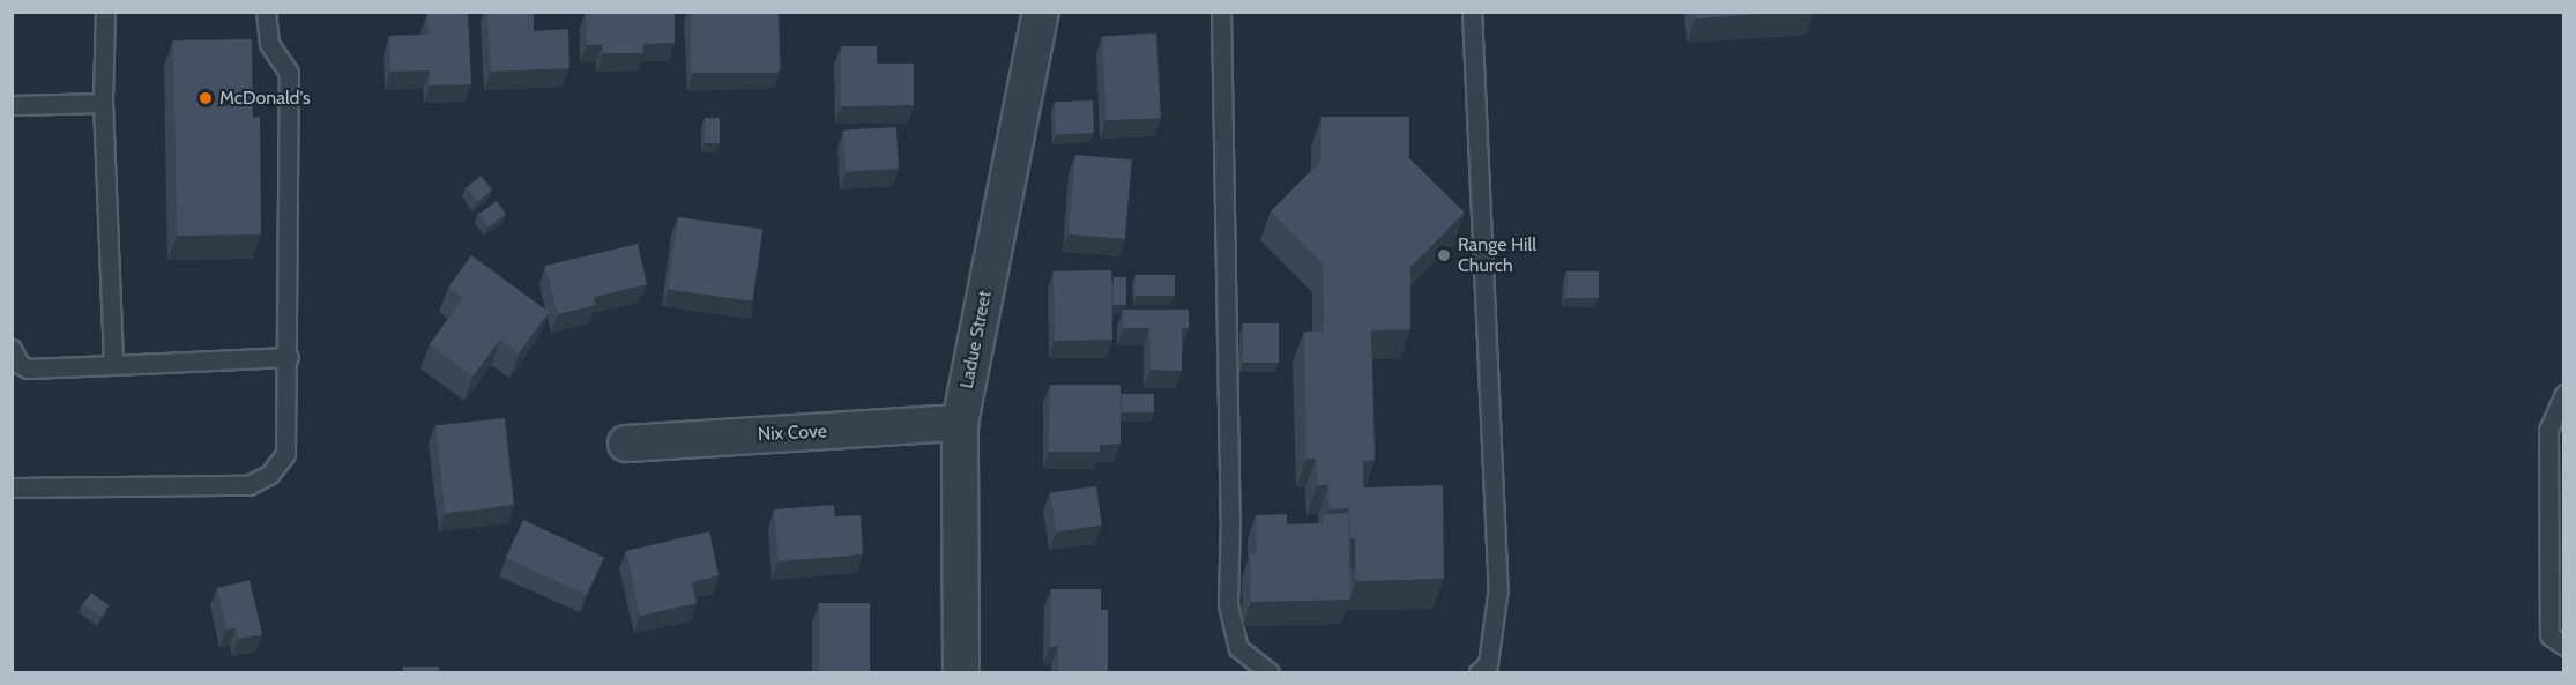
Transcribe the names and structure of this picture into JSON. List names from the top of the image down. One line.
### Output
{"streets":{"street":["Ladue Street","Nix Cove"]},"crossings":[["Ladue Street","Nix Cove"]],"places":["McDonald's","Range Hill Church"]}
